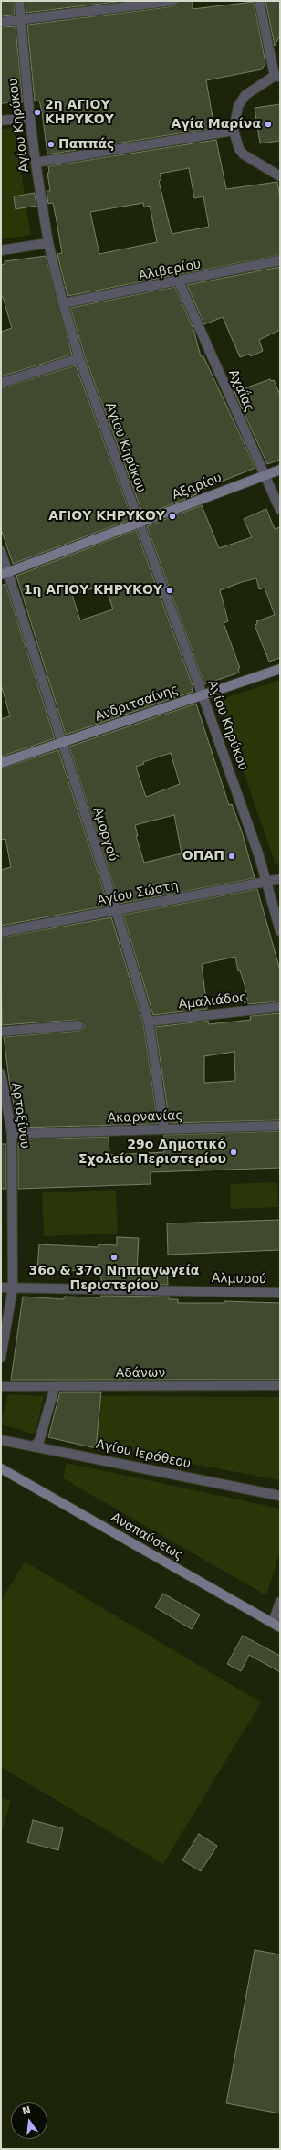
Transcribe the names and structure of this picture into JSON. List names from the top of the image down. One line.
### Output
{"streets":{"street":["Αγίου Κηρύκου","Αλιβερίου","Αχαΐας","Αξαρίου","Ανδριτσαίνης","Αμοργού","Αγίου Σώστη","Αμαλιάδος","Αρτοξίνου","Ακαρνανίας","Αλμυρού","Αδάνων","Αγίου Ιερόθεου","Αναπαύσεως"]},"crossings":[["Αγίου Κηρύκου","Αλιβερίου"],["Αγίου Κηρύκου","Αξαρίου"],["Αγίου Κηρύκου","Ανδριτσαίνης"],["Αγίου Κηρύκου","Αγίου Σώστη"],["Αλιβερίου","Αχαΐας"],["Αχαΐας","Αξαρίου"],["Αξαρίου","Αμοργού"],["Ανδριτσαίνης","Αμοργού"],["Αμοργού","Αγίου Σώστη"],["Αμοργού","Αμαλιάδος"],["Αμοργού","Ακαρνανίας"],["Αρτοξίνου","Ακαρνανίας"],["Αρτοξίνου","Αλμυρού"]],"places":["2η ΑΓΙΟΥ ΚΗΡΥΚΟΥ","Αγία Μαρίνα","Παππάς","ΑΓΙΟΥ ΚΗΡΥΚΟΥ","1η ΑΓΙΟΥ ΚΗΡΥΚΟΥ","ΟΠΑΠ","29o Δημοτικό Σχολείο Περιστερίου","36ο & 37ο Νηπιαγωγεία Περιστερίου"],"north":"top"}
